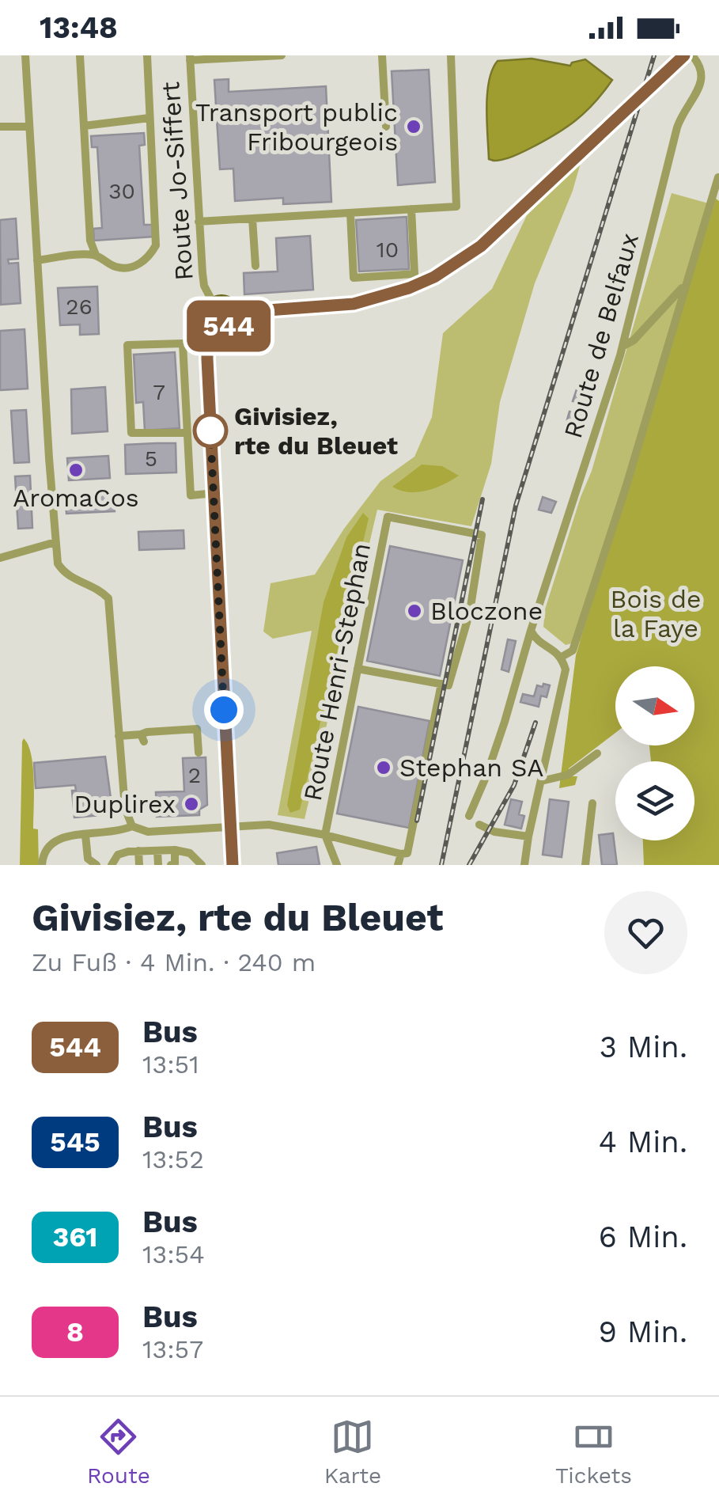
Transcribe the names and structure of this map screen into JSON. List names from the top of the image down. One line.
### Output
{"streets":{"street":["Route Jo-Siffert","Route de Belfaux","Route Henri-Stephan"]},"parks":["Bois de la Faye"],"places":["Transport public Fribourgeois","Givisiez, rte du Bleuet","AromaCos","Bloczone","Stephan SA","Duplirex"],"lines":["bus line 544"],"house_numbers":["30","10","26","7","5","2"],"north":"right","page":{"status":"13:48","on_map":"544","heading":["Givisiez, rte du Bleuet","Zu Fuß · 4 Min. · 240 m"],"list":[{"mark":"544","name":"Bus","note":"13:51","value":"3 Min."},{"mark":"545","name":"Bus","note":"13:52","value":"4 Min."},{"mark":"361","name":"Bus","note":"13:54","value":"6 Min."},{"mark":"8","name":"Bus","note":"13:57","value":"9 Min."}],"tabs":["Route","Karte","Tickets"]}}
